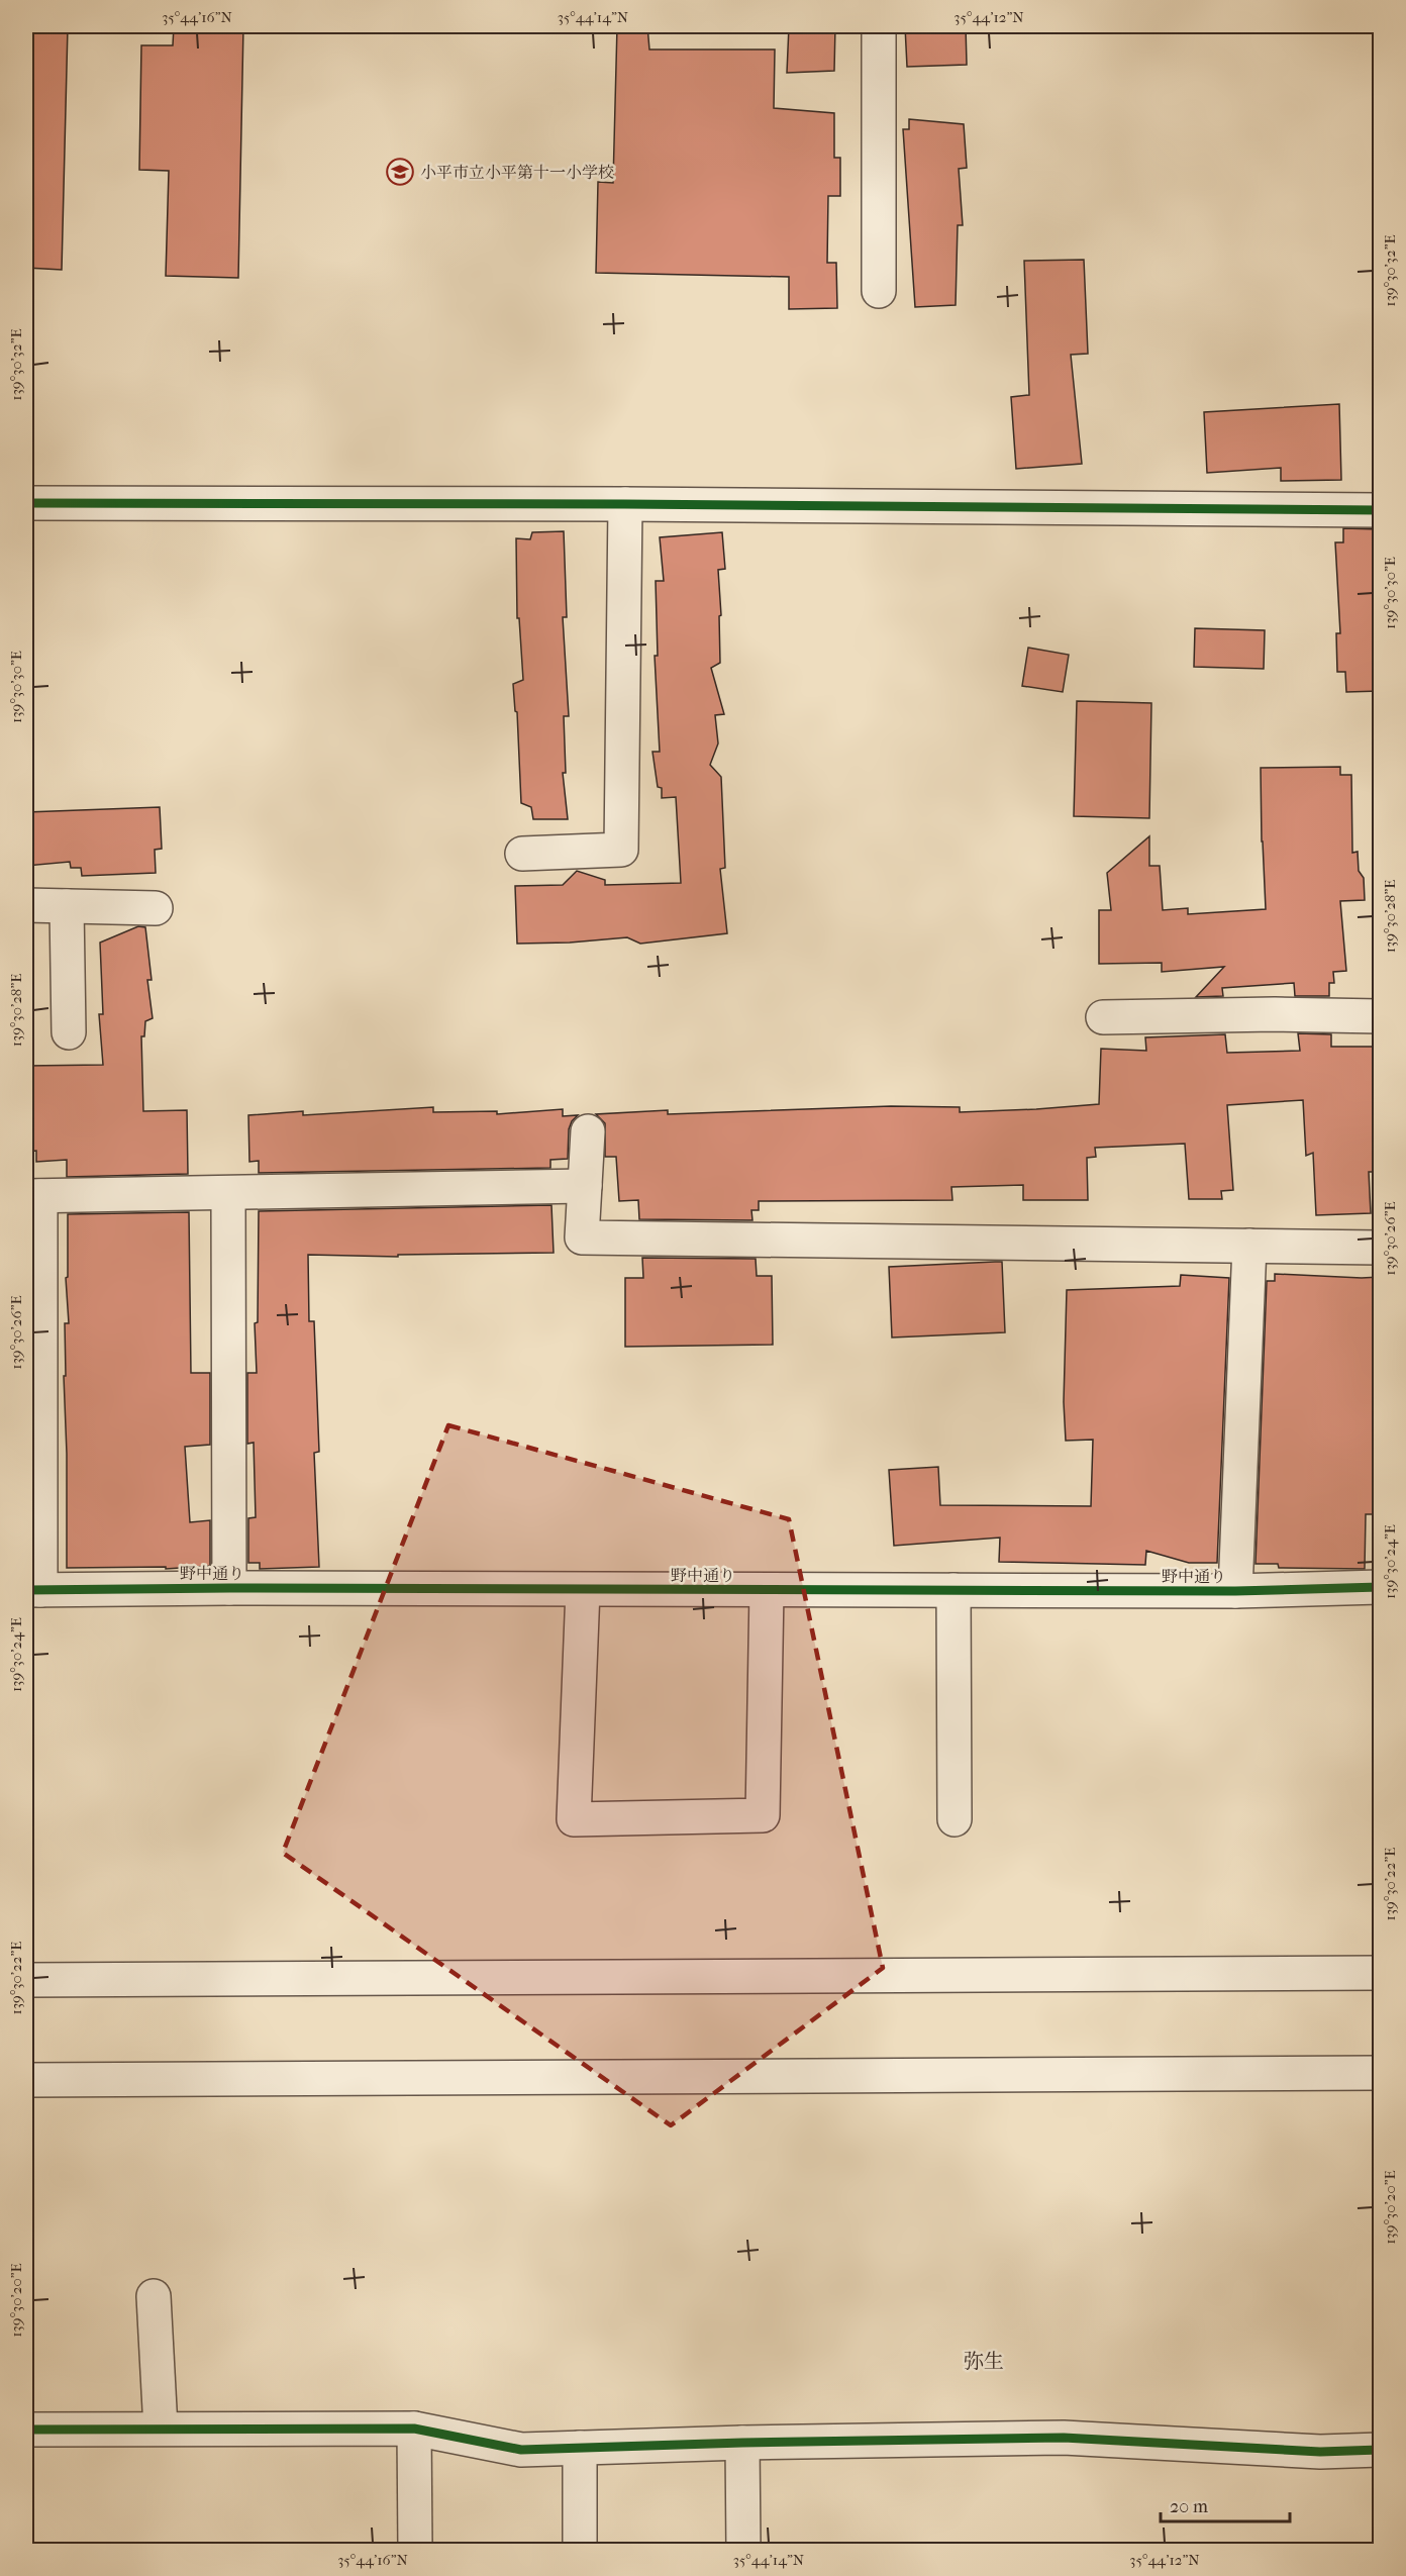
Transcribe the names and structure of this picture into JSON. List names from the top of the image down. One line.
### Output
{"streets":{"street":["野中通り"]},"districts":["弥生"],"places":{"school or university":["小平市立小平第十一小学校"]},"scale_bar":"20 m","coordinates":["35°44'16\"N","35°44'14\"N","35°44'12\"N","139°30'32\"E","139°30'30\"E","139°30'28\"E","139°30'26\"E","139°30'24\"E","139°30'22\"E","139°30'20\"E"]}
